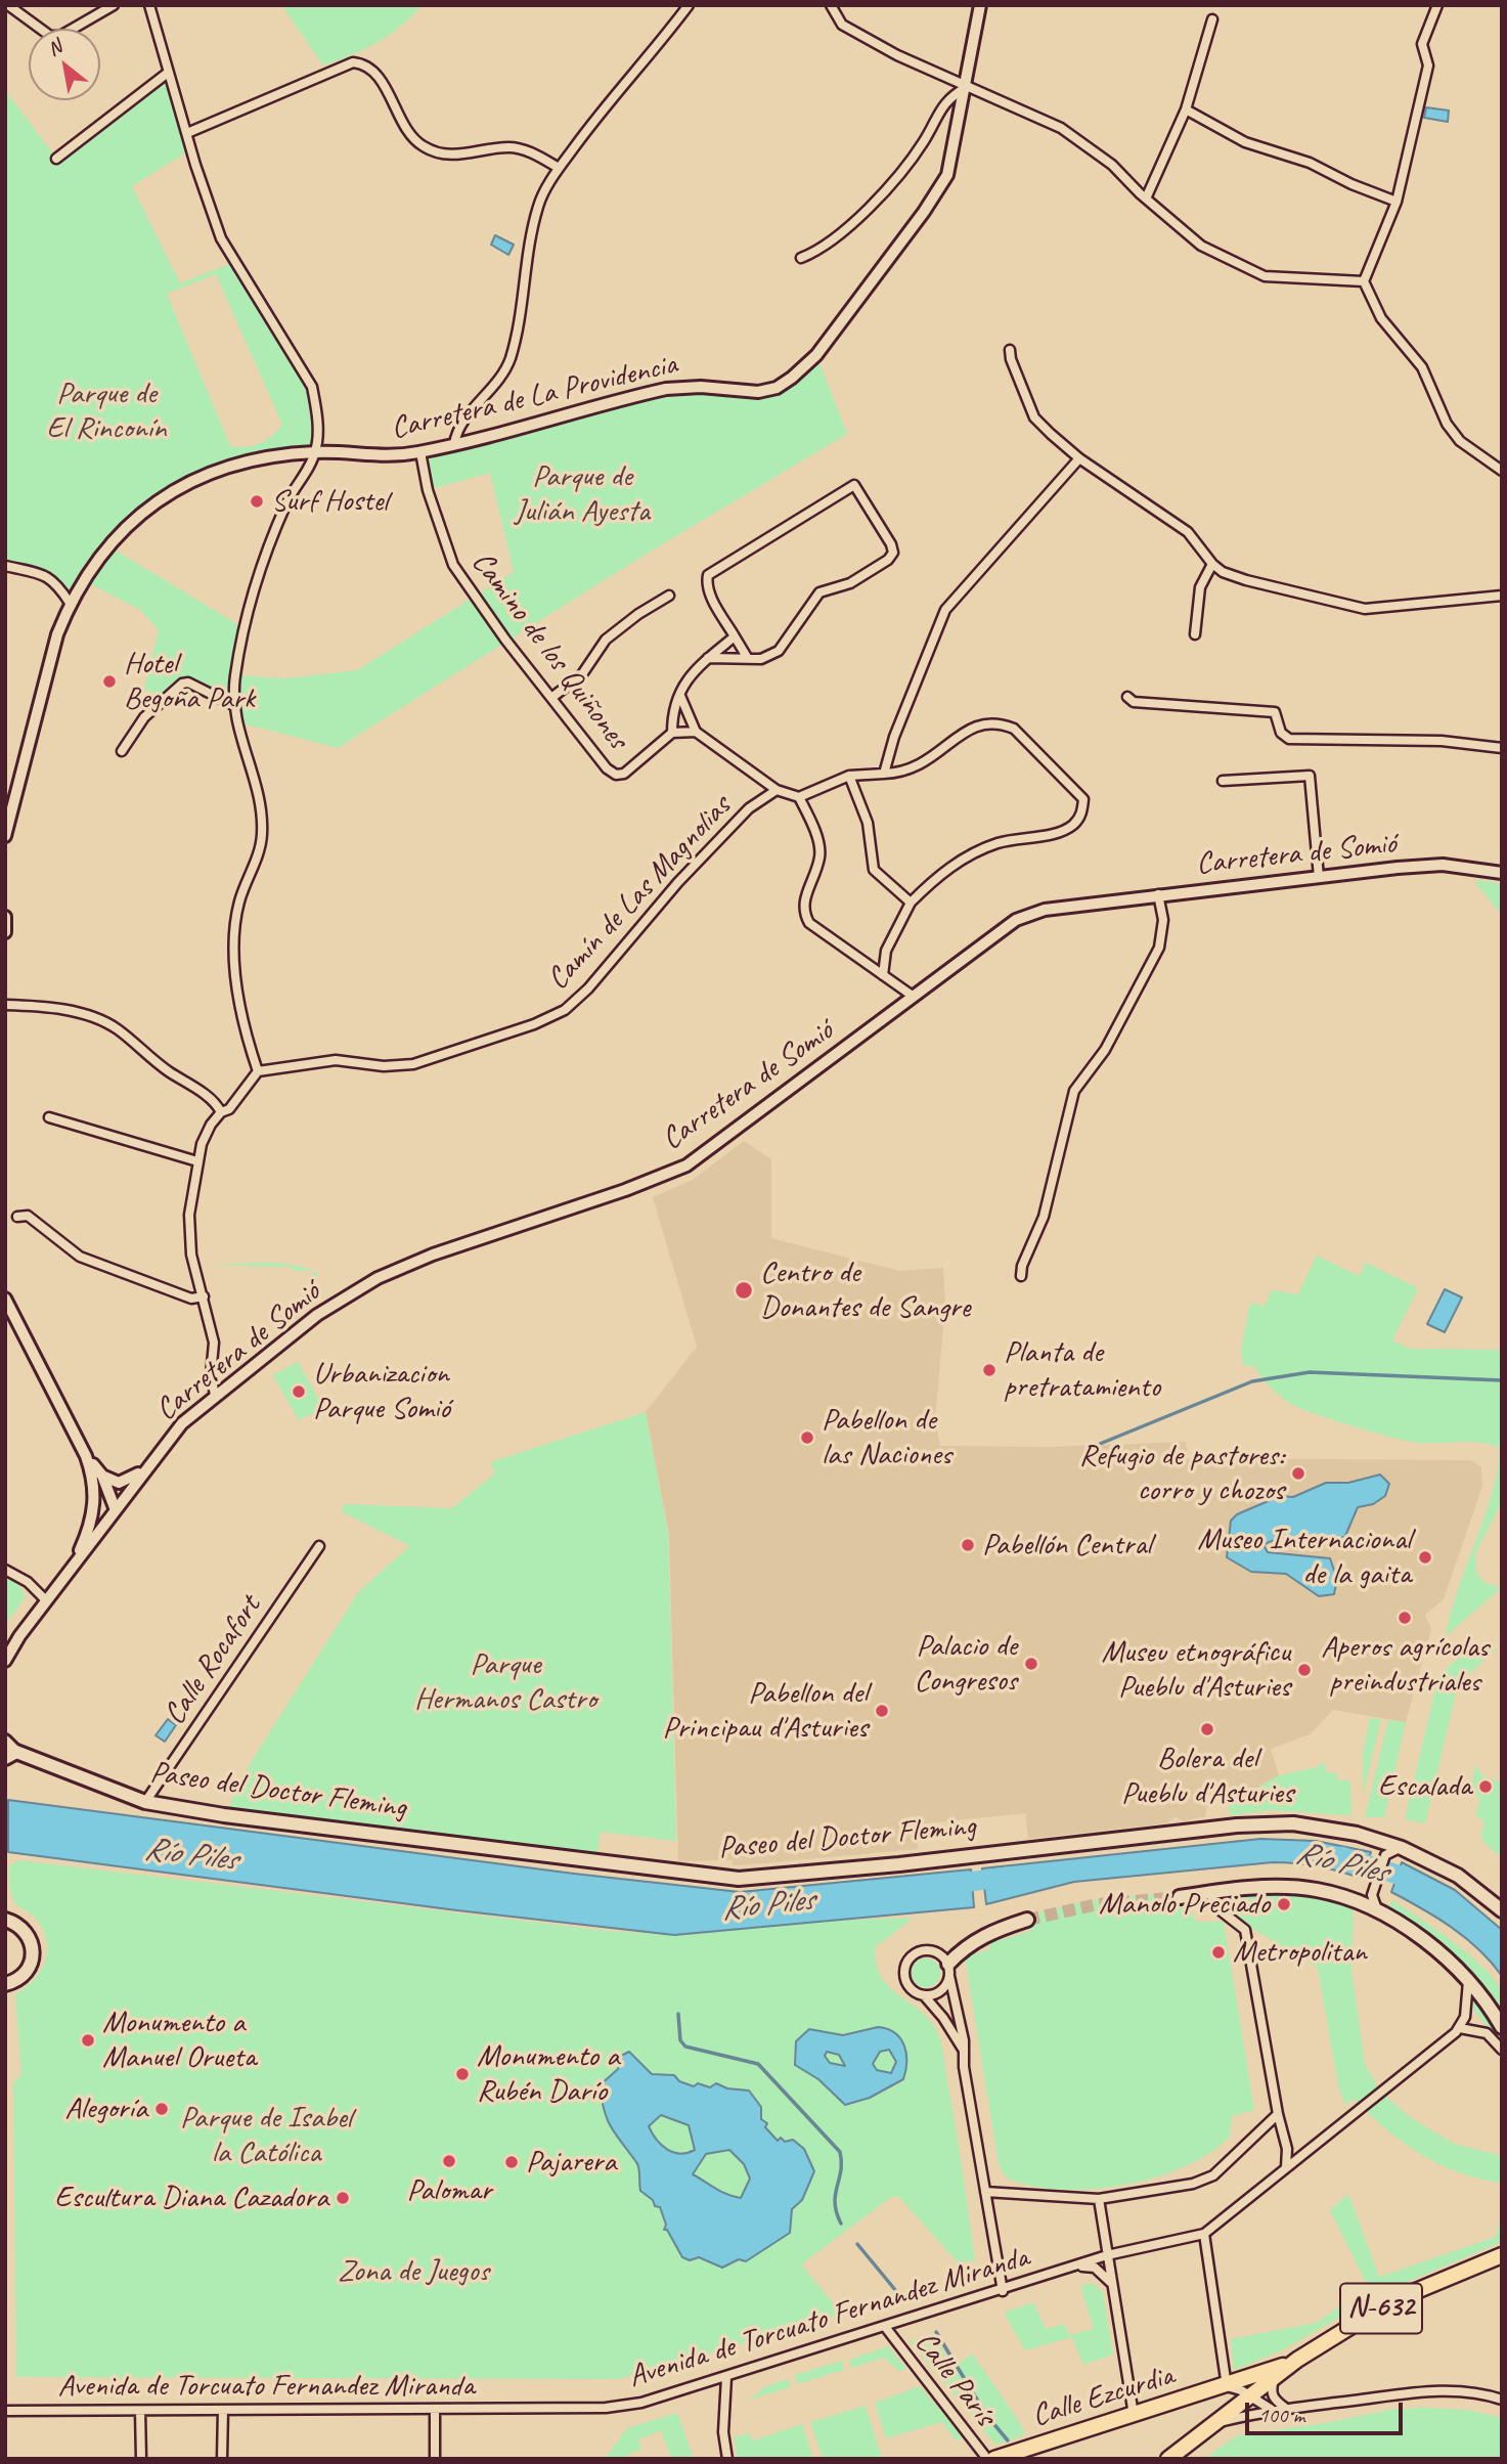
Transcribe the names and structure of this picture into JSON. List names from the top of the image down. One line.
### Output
{"streets":{"main road":["Paseo del Doctor Fleming","N-632","Calle Ezcurdia"],"street":["Carretera de La Providencia","Camino de los Quiñones","Carretera de Somió","Camín de Las Magnolias","Calle Rocafort","Avenida de Torcuato Fernandez Miranda","Calle París"]},"crossings":[["Carretera de La Providencia","Camino de los Quiñones"],["Calle Rocafort","Paseo del Doctor Fleming"],["N-632","Calle Ezcurdia"],["Avenida de Torcuato Fernandez Miranda","Calle París"]],"water":["Río Piles"],"parks":["Parque de El Rinconín","Parque de Julián Ayesta","Parque Hermanos Castro","Parque de Isabel la Católica","Zona de Juegos"],"places":["Surf Hostel","Hotel Begoña Park","Centro de Donantes de Sangre","Planta de pretratamiento","Urbanizacion Parque Somió","Pabellon de las Naciones","Refugio de pastores: corro y chozos","Pabellón Central","Museo Internacional de la gaita","Aperos agrícolas preindustriales","Palacio de Congresos","Museu etnográficu Pueblu d'Asturies","Pabellon del Principau d'Asturies","Bolera del Pueblu d'Asturies","Escalada","Manolo Preciado","Metropolitan","Monumento a Manuel Orueta","Monumento a Rubén Darío","Alegoría","Palomar","Pajarera","Escultura Diana Cazadora"],"scale_bar":"100 m","north":"top left"}
